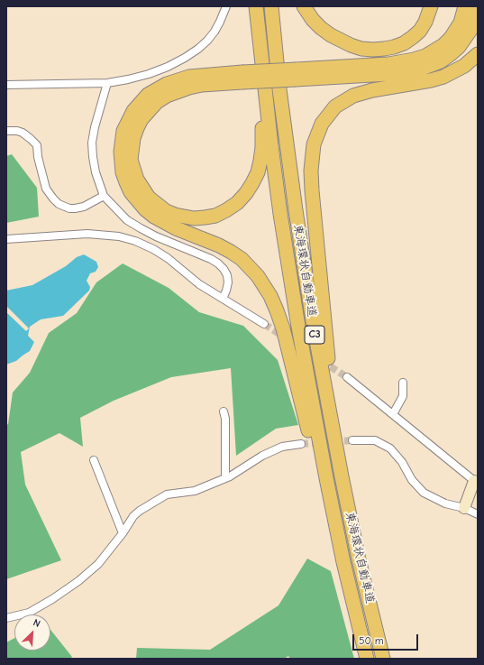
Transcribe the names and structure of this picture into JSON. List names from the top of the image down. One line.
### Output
{"streets":{"highway":["東海環状自動車道","C3"]},"scale_bar":"50 m","north":"top right"}
